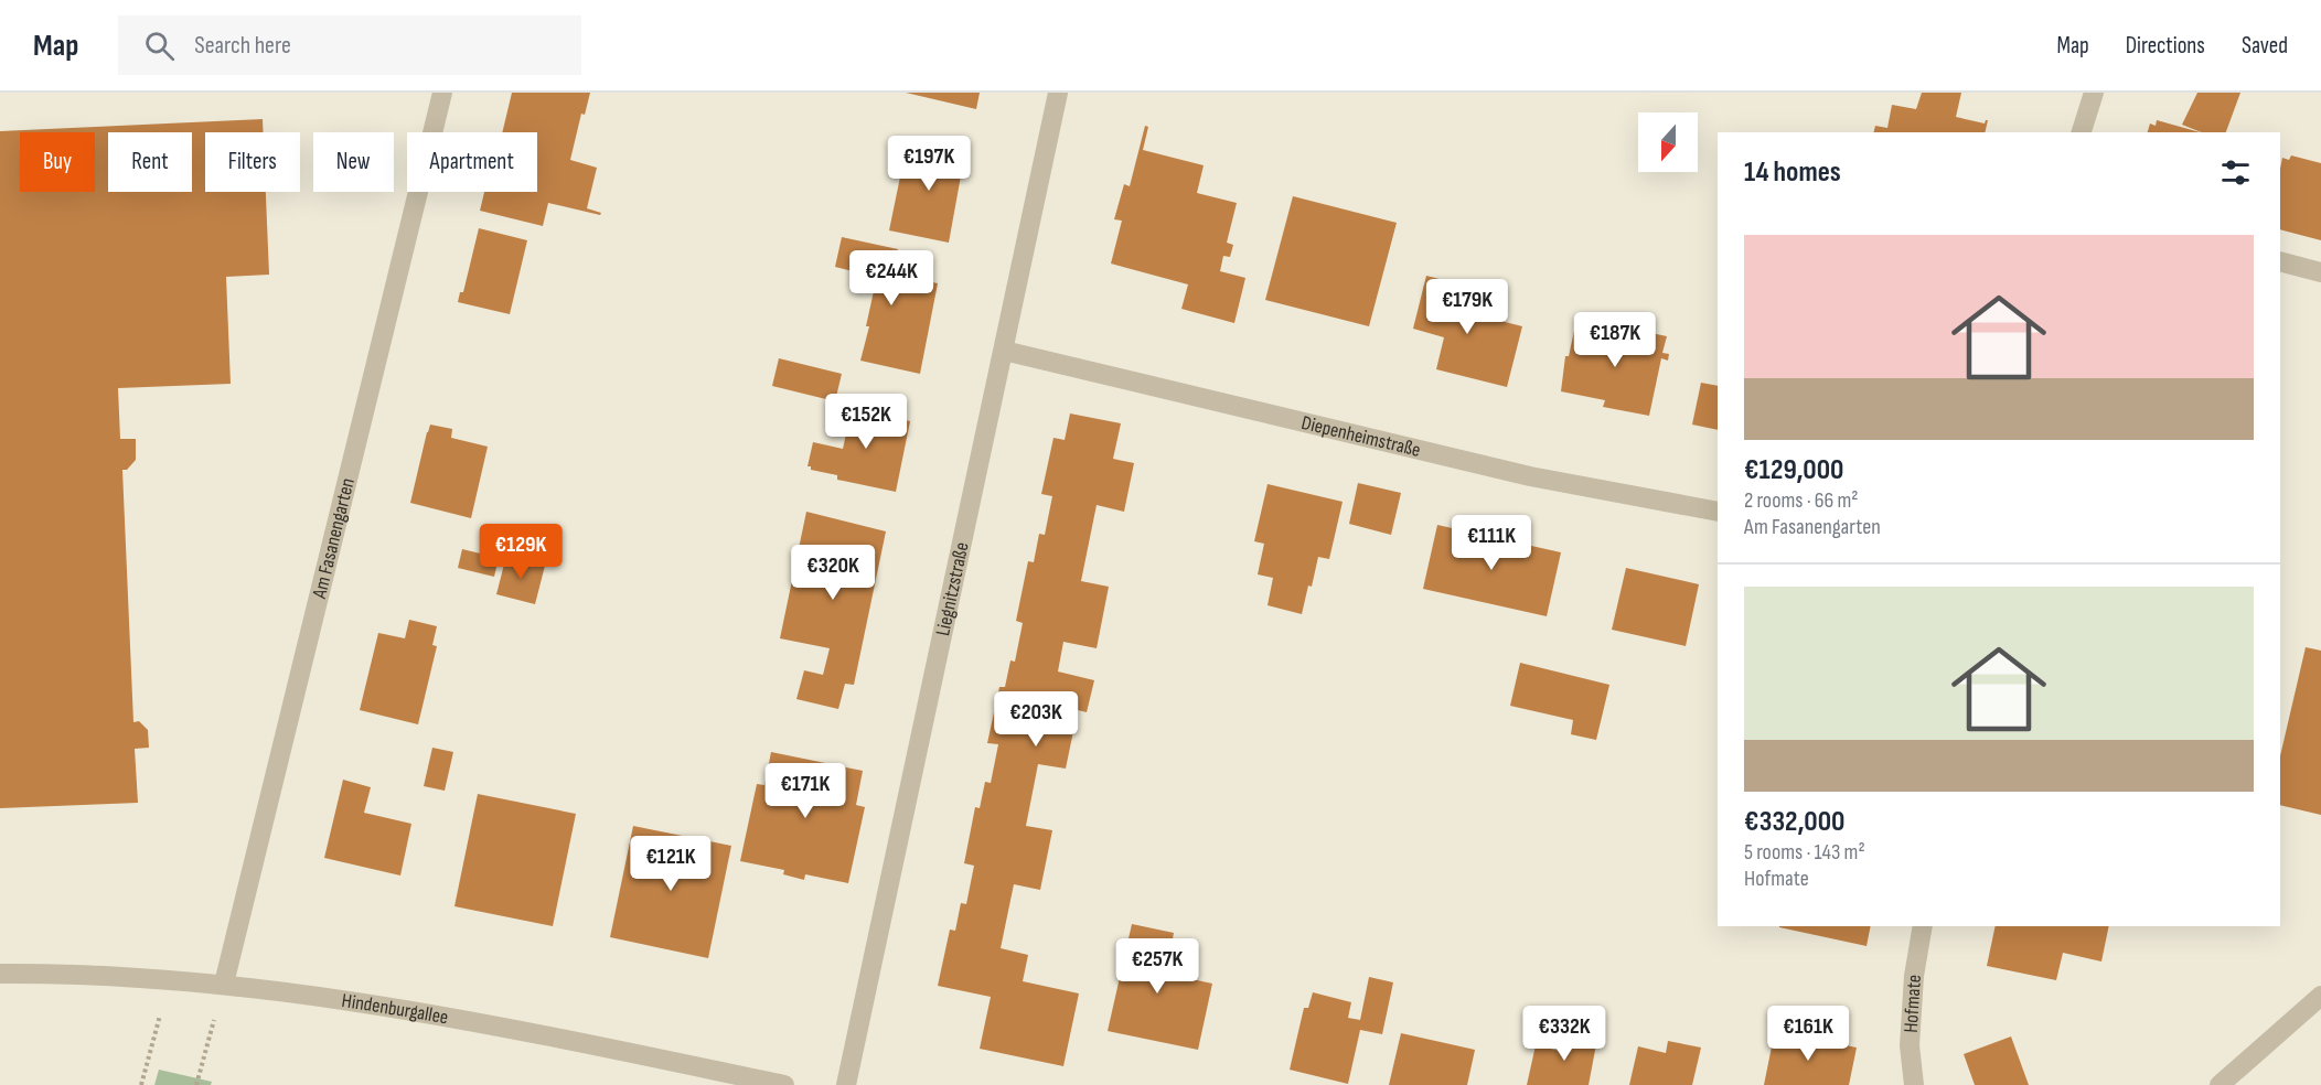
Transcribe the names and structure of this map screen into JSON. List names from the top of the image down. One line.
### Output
{"streets":{"street":["Diepenheimstraße","Am Fasanengarten","Liegnitzstraße","Hofmate","Hindenburgallee"]},"crossings":[["Diepenheimstraße","Liegnitzstraße"],["Am Fasanengarten","Hindenburgallee"]],"north":"bottom","page":{"header":"Map","search":"Search here","nav":["Map","Directions","Saved"],"chip":["Buy","Rent","Filters","New","Apartment"],"heading":"14 homes","price":["€197K","€244K","€179K","€187K","€152K","€111K","€129K","€320K","€203K","€171K","€121K","€257K","€332K","€161K"],"list":[{"name":"€129,000","note":"2 rooms · 66 m² · Am Fasanengarten"},{"name":"€332,000","note":"5 rooms · 143 m² · Hofmate"}]}}
